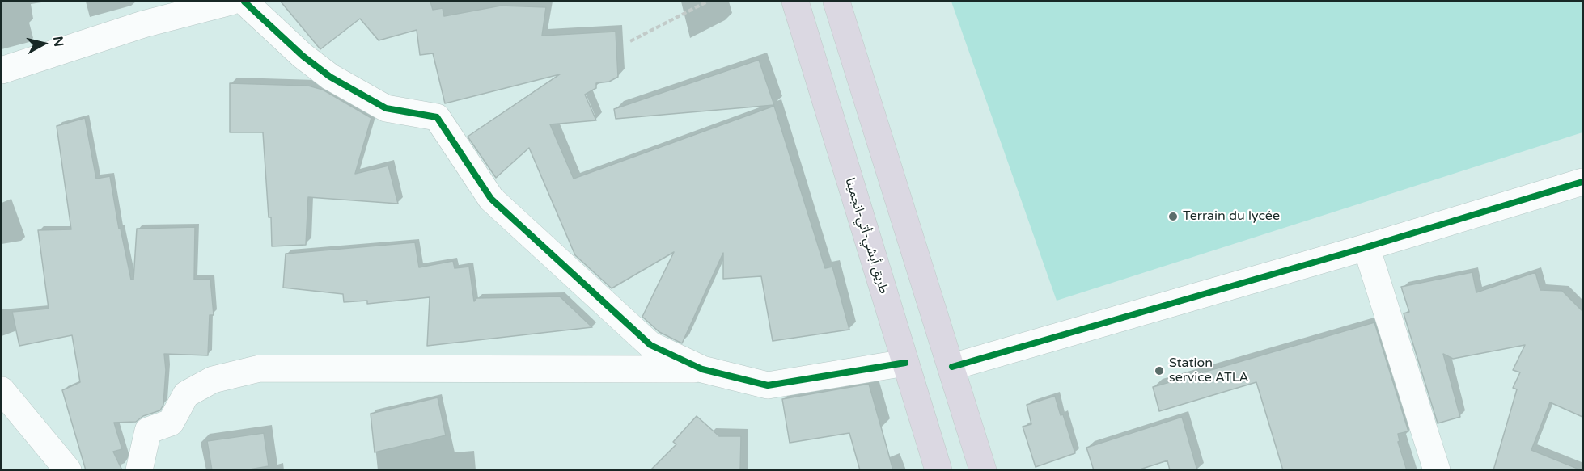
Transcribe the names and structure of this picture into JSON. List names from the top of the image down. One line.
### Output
{"streets":{"highway":["طريق أبشي-أتي-انجمينا"]},"places":["Terrain du lycée","Station service ATLA"],"north":"right"}
